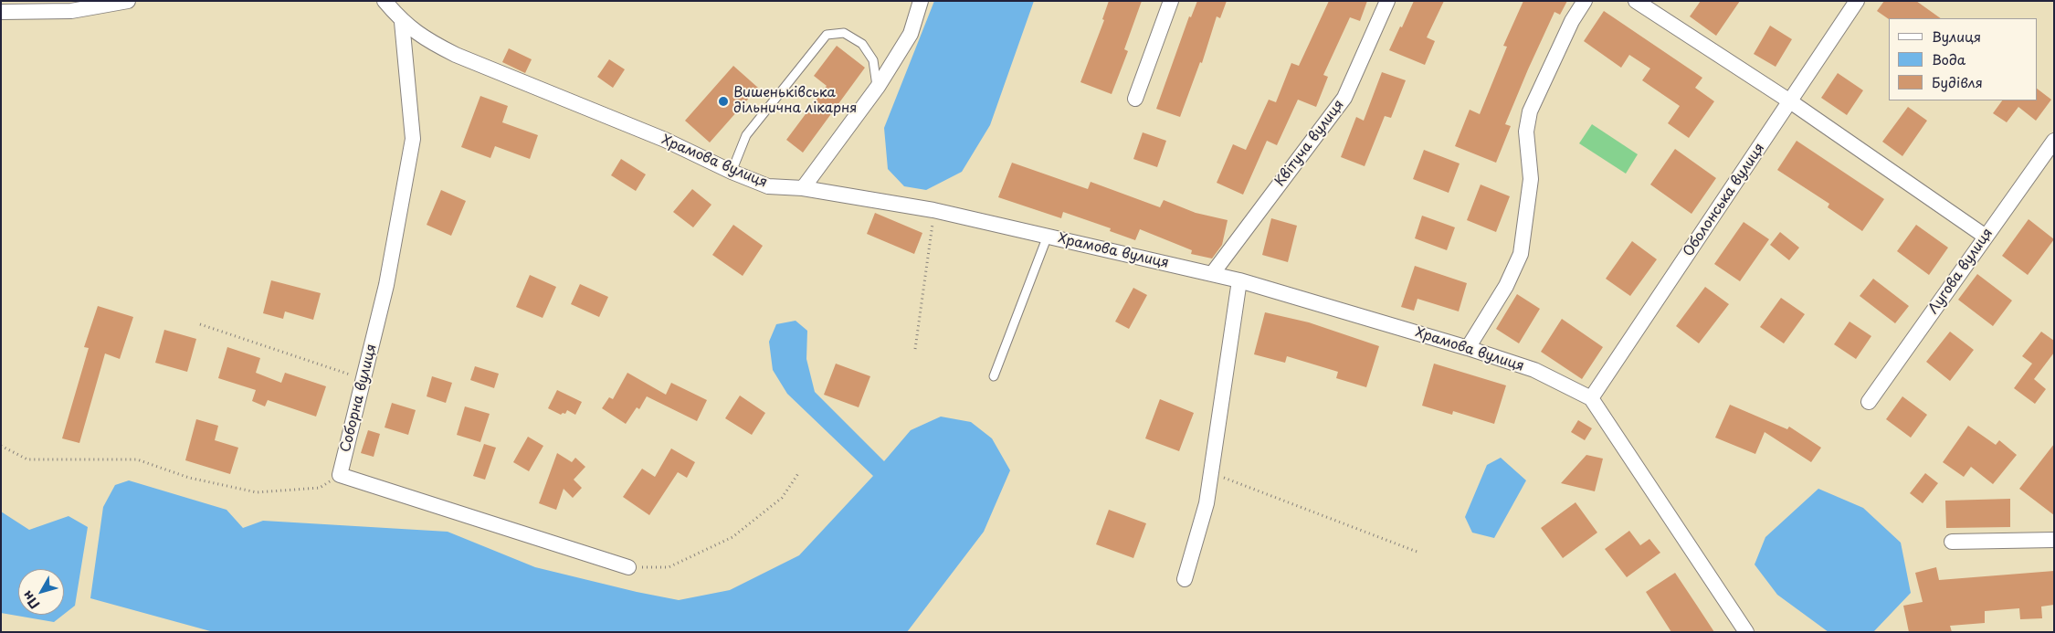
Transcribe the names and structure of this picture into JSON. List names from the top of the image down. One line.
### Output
{"streets":{"street":["Квітуча вулиця","Храмова вулиця","Оболонська вулиця","Лугова вулиця","Соборна вулиця"]},"crossings":[["Квітуча вулиця","Храмова вулиця"],["Храмова вулиця","Оболонська вулиця"],["Храмова вулиця","Соборна вулиця"]],"places":["Вишеньківська дільнична лікарня"],"legend":["Вулиця","Вода","Будівля"],"north":"bottom left"}
